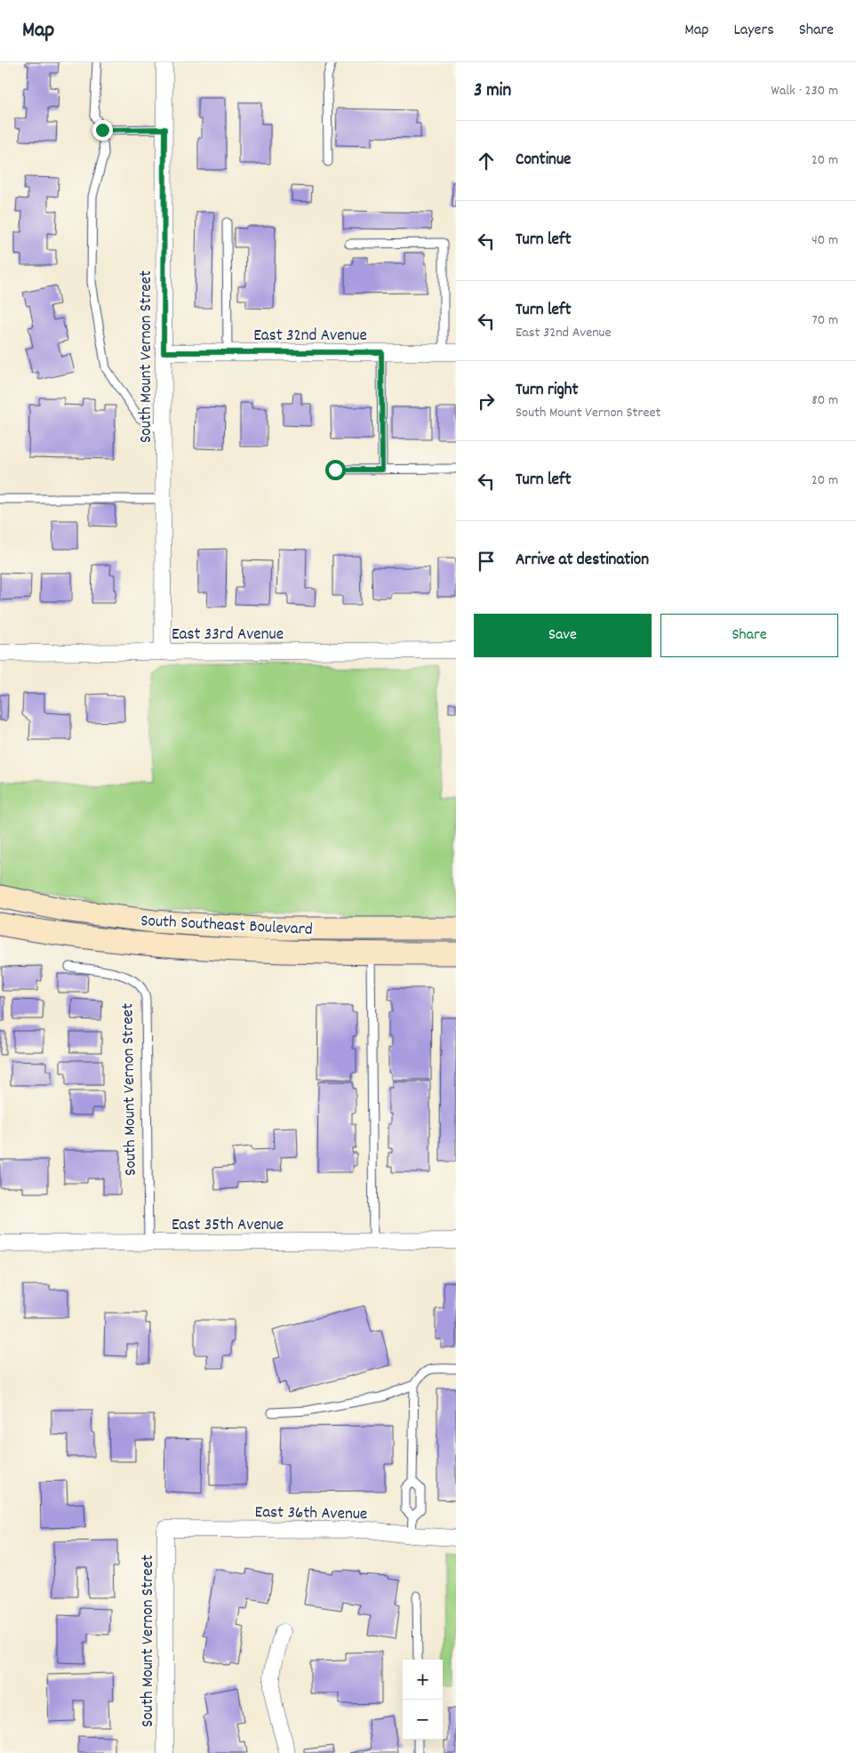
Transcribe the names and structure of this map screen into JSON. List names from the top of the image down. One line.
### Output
{"streets":{"main road":["South Southeast Boulevard"],"street":["East 32nd Avenue","South Mount Vernon Street","East 33rd Avenue","East 35th Avenue","East 36th Avenue"]},"crossings":[["East 32nd Avenue","South Mount Vernon Street"],["South Mount Vernon Street","East 33rd Avenue"],["South Mount Vernon Street","East 35th Avenue"],["South Mount Vernon Street","East 36th Avenue"]],"page":{"header":"Map","nav":["Map","Layers","Share"],"heading":["3 min","Walk · 230 m"],"list":[["Continue","20 m"],["Turn left","40 m"],["Turn left","East 32nd Avenue","70 m"],["Turn right","South Mount Vernon Street","80 m"],["Turn left","20 m"],"Arrive at destination"],"buttons":["Save","Share"],"map_buttons":["+","−"]}}
